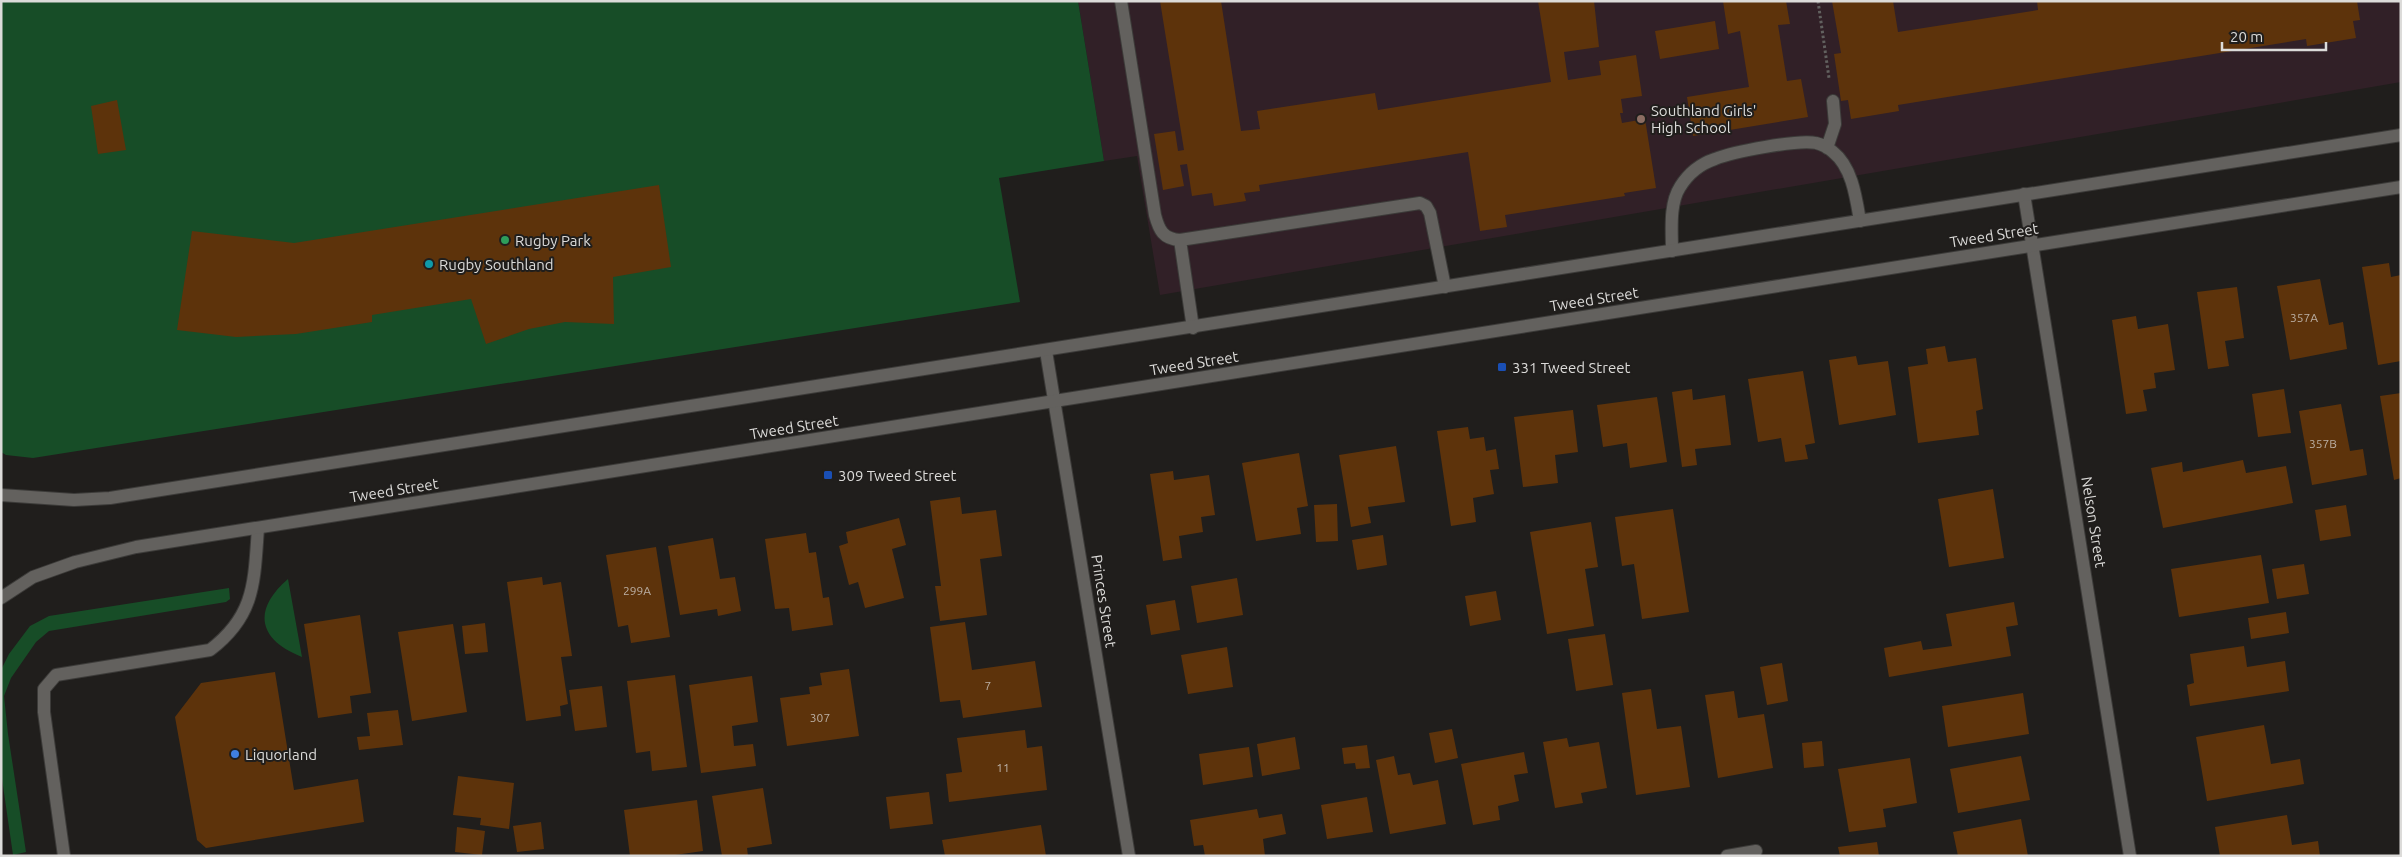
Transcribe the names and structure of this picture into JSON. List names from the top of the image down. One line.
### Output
{"streets":{"main road":["Tweed Street","Nelson Street","Princes Street"]},"crossings":[["Tweed Street","Nelson Street"],["Tweed Street","Princes Street"]],"places":{"other":["Southland Girls' High School","Rugby Park","Rugby Southland","Liquorland"],"transit":["331 Tweed Street","309 Tweed Street"]},"house_numbers":["357A","357B","299A","7","307","11"],"scale_bar":"20 m"}
